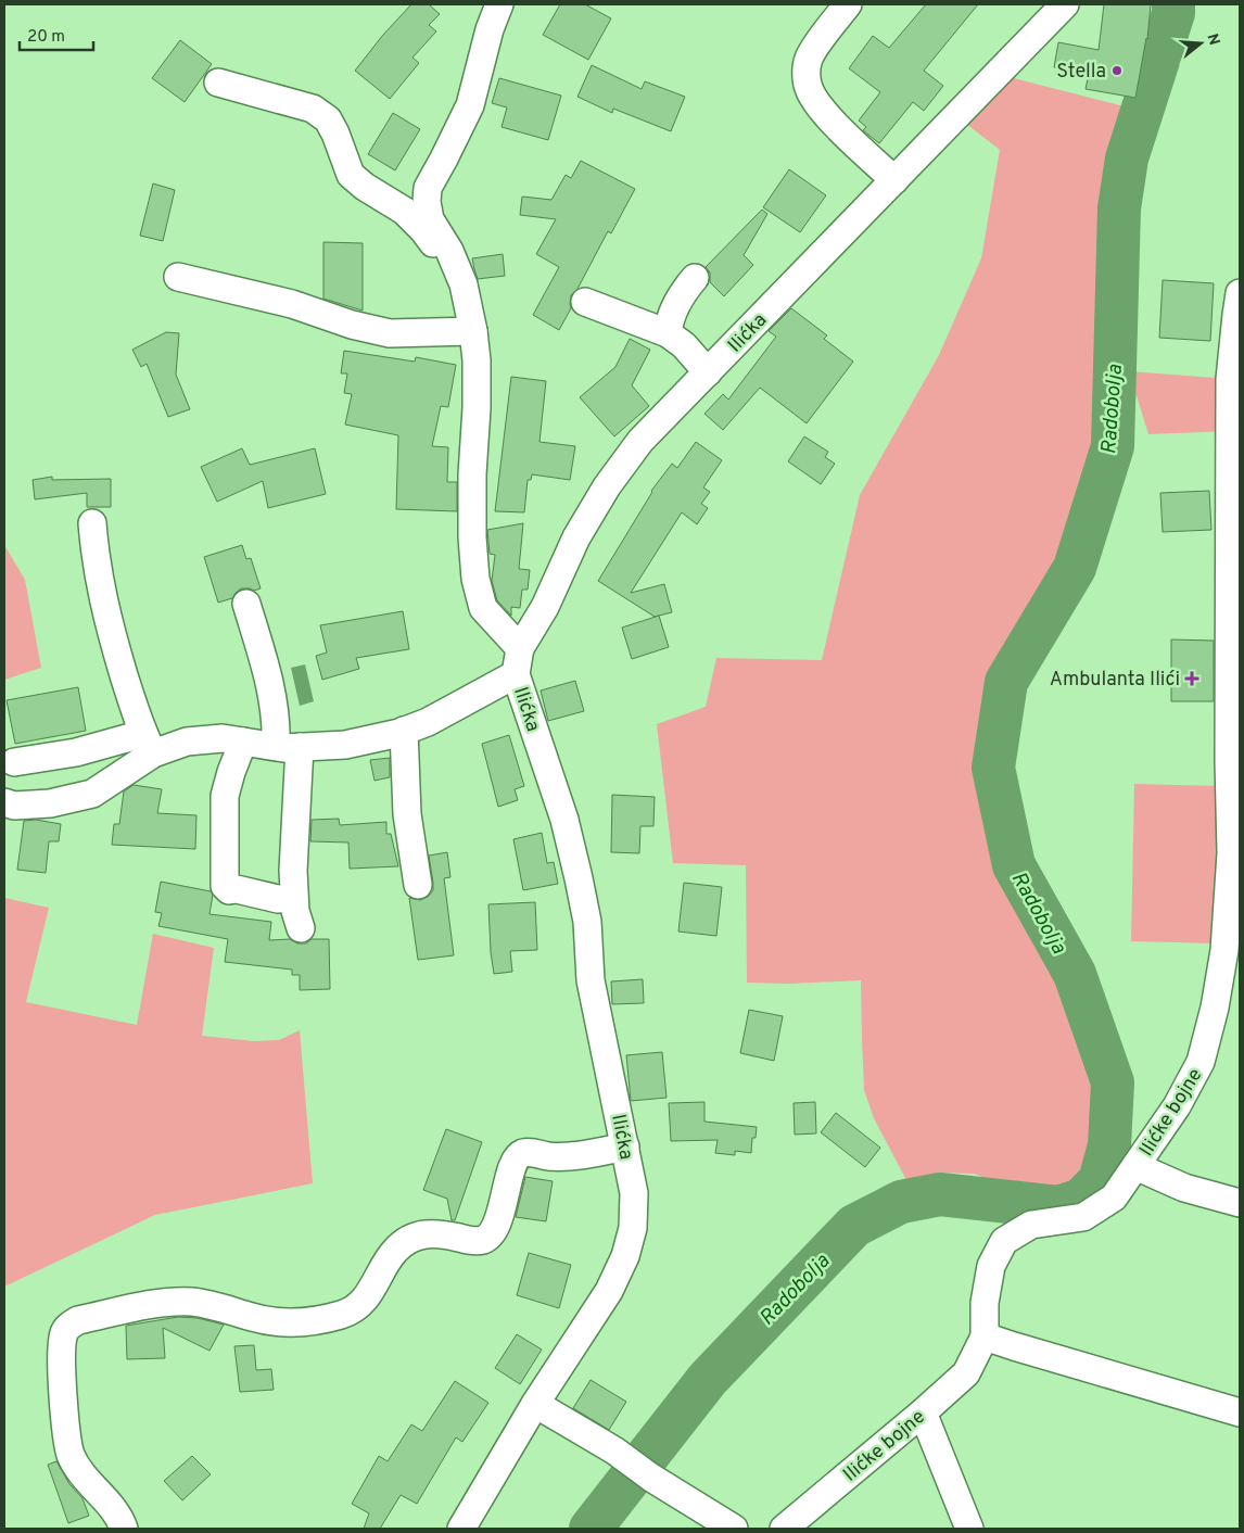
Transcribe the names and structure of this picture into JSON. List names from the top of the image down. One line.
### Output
{"streets":{"street":["Ilićka","Ilićke bojne"]},"water":["Radobolja"],"places":{"other":["Stella"],"health":["Ambulanta Ilići"]},"scale_bar":"20 m","north":"right"}
